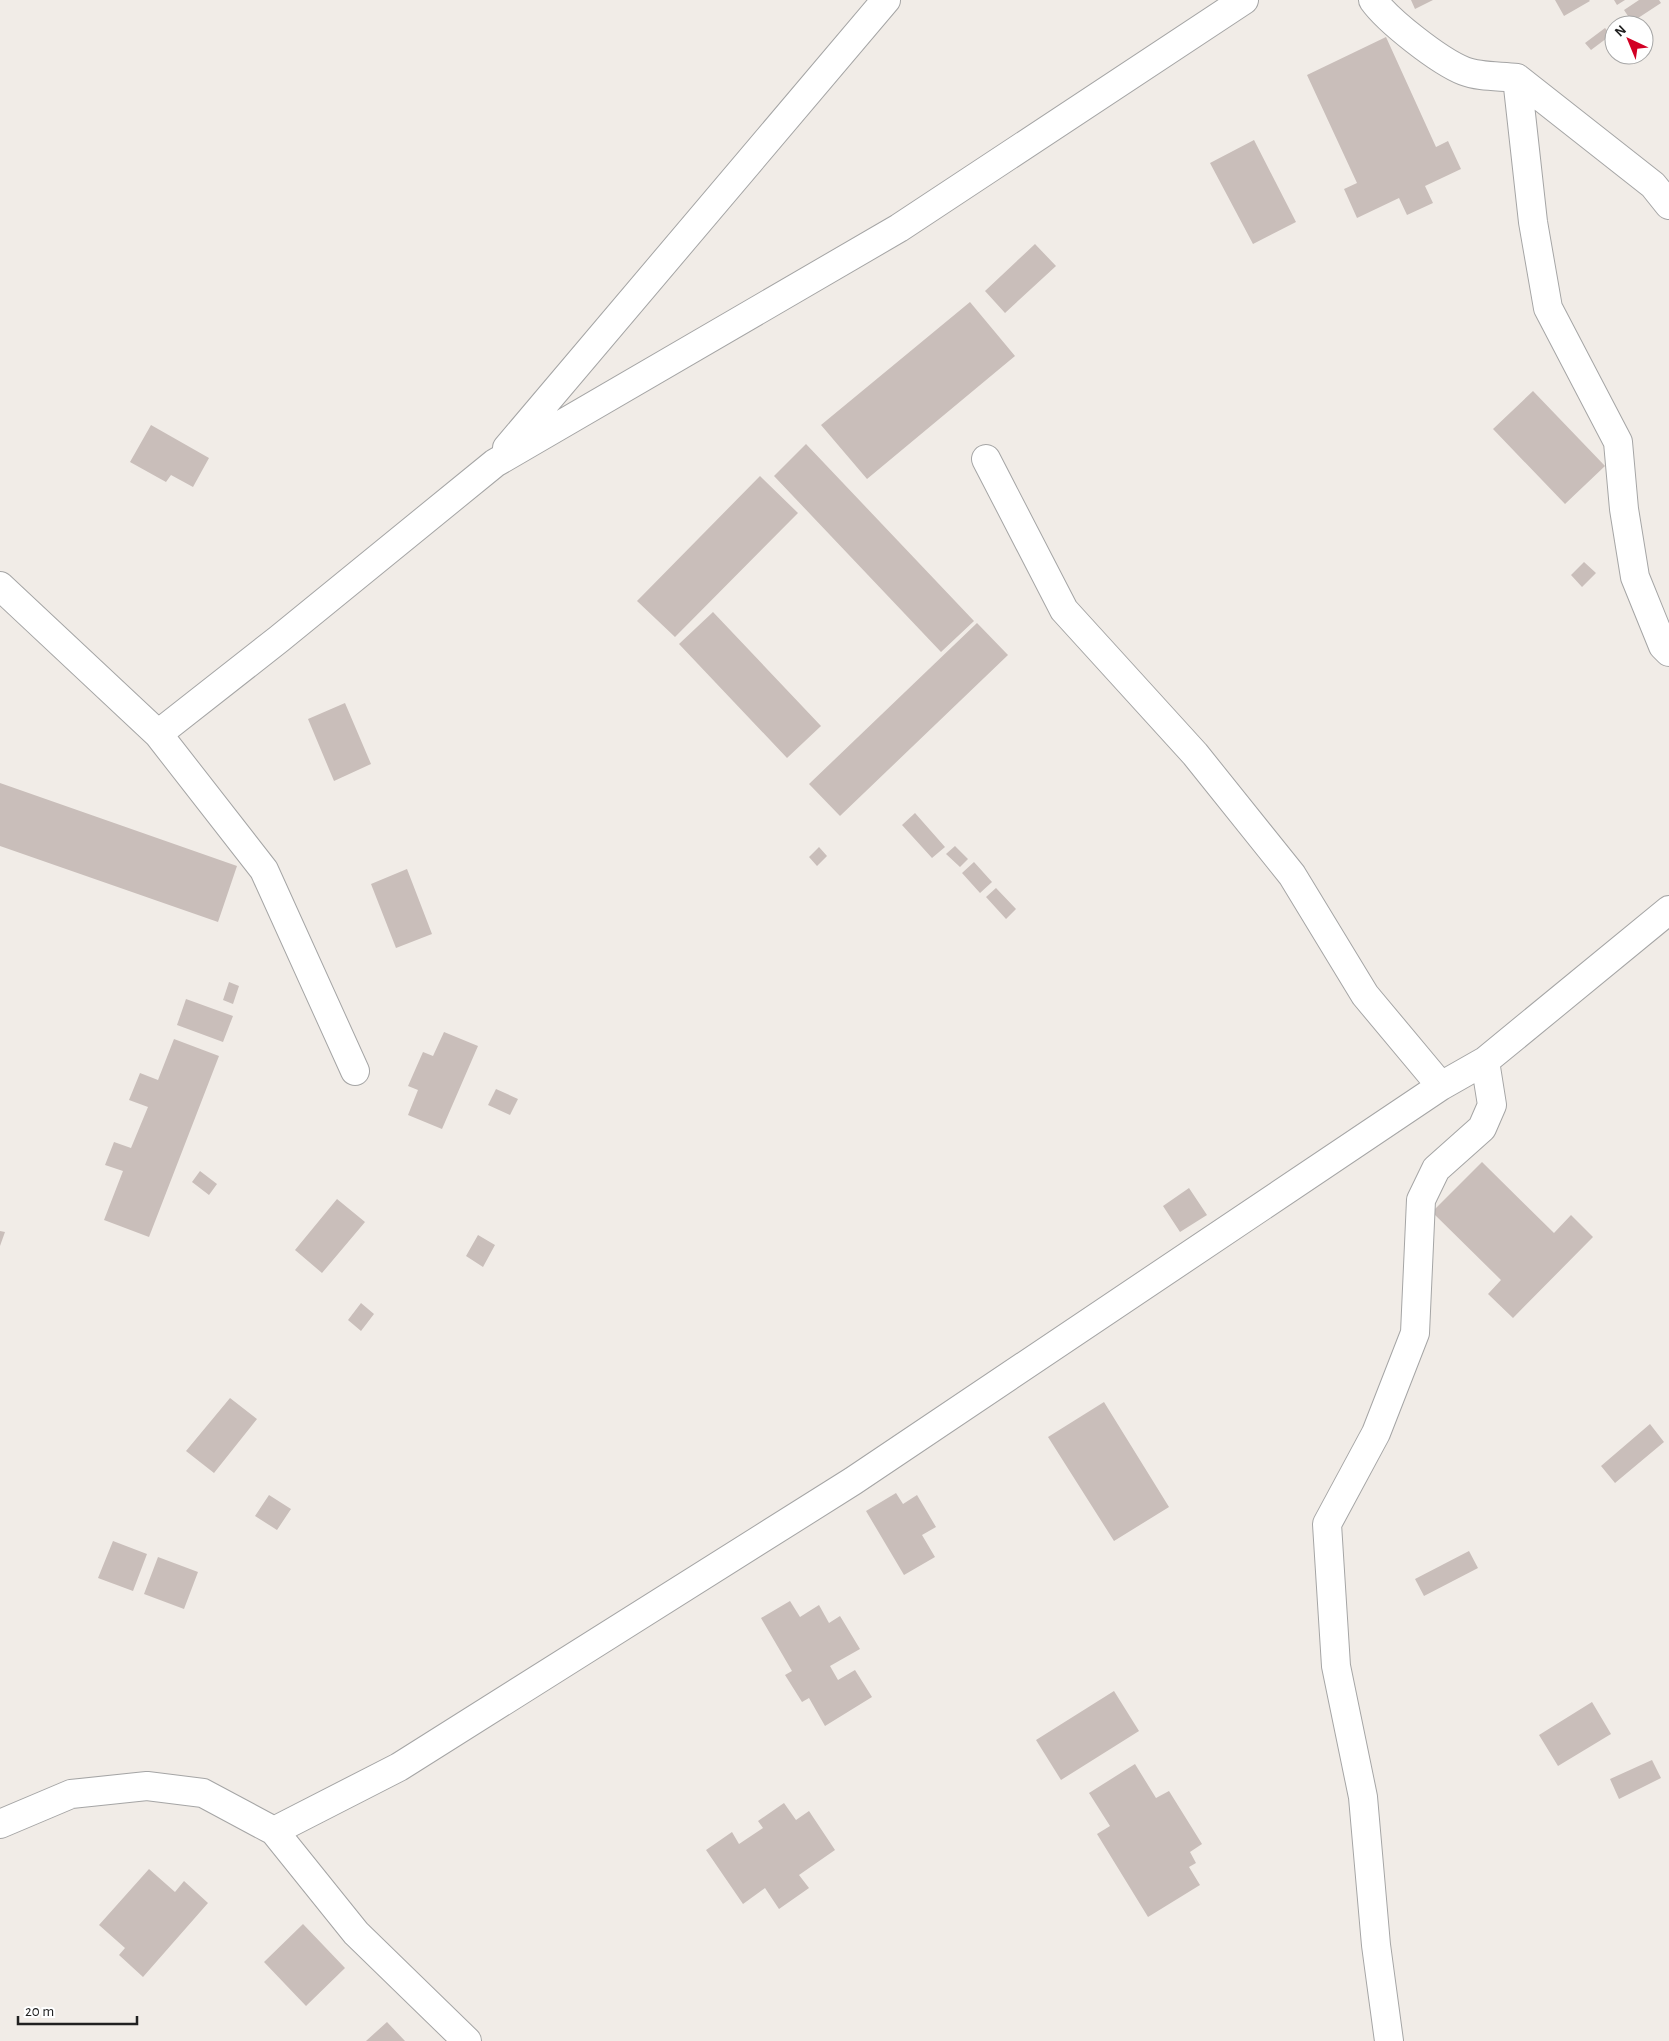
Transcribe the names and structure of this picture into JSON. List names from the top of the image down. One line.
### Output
{"scale_bar":"20 m","north":"top left"}
